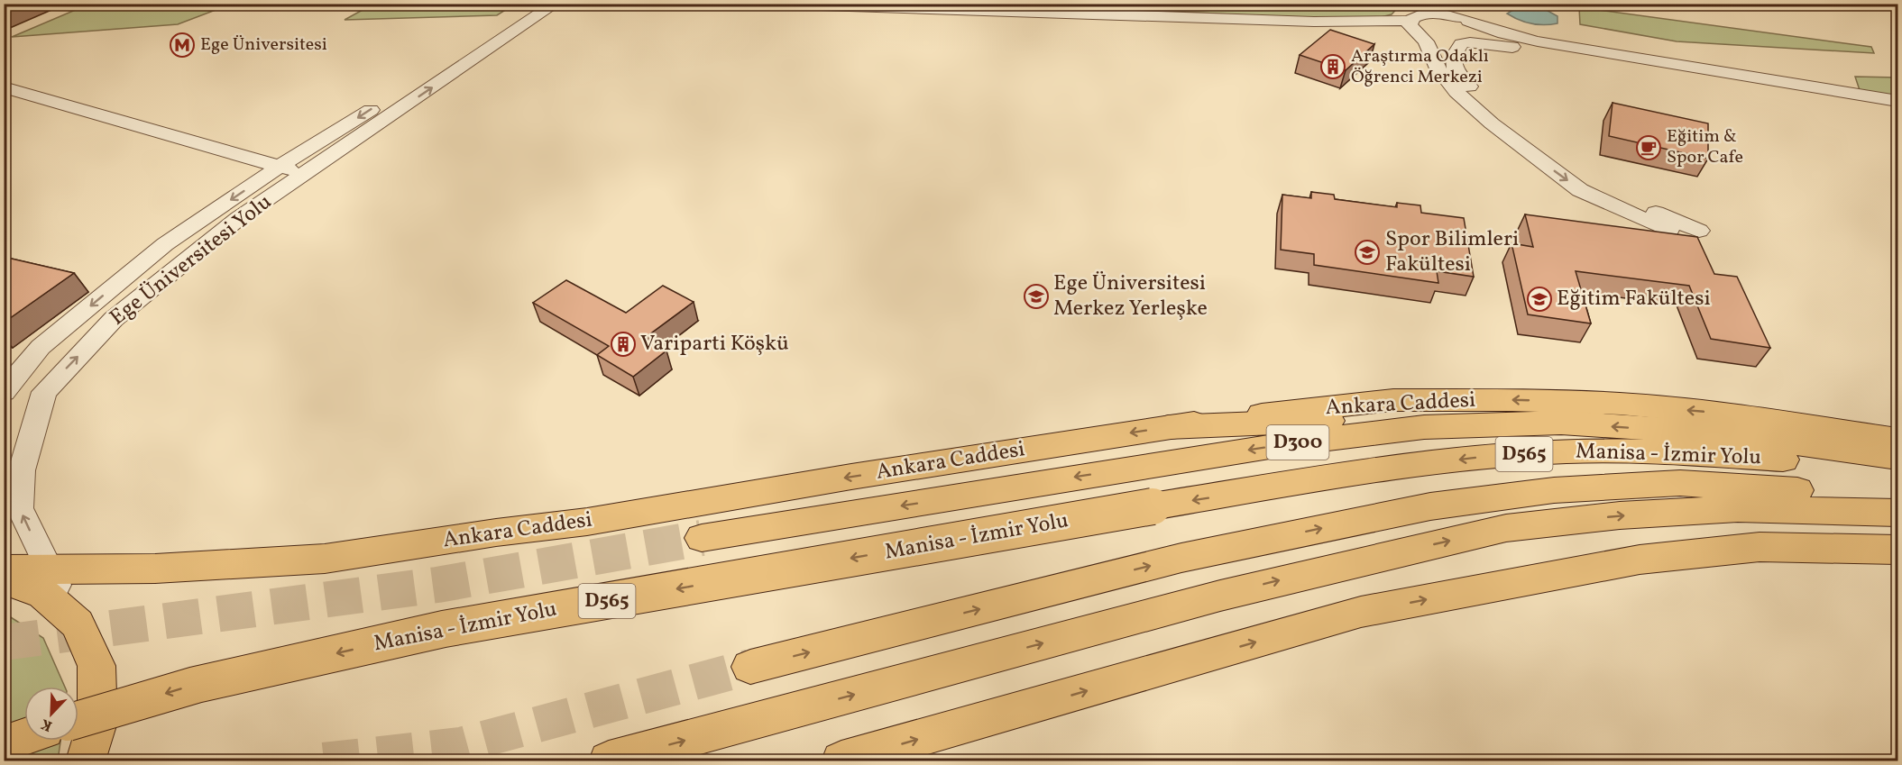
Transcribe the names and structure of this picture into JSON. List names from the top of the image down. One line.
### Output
{"streets":{"main road":["Ankara Caddesi","D300","D565","Manisa - İzmir Yolu"],"street":["Ege Üniversitesi Yolu"]},"crossings":[["Ege Üniversitesi Yolu","Ankara Caddesi"]],"places":{"metro station":["Ege Üniversitesi"],"building":["Araştırma Odaklı Öğrenci Merkezi","Variparti Köşkü"],"cafe":["Eğitim & Spor Cafe"],"school or university":["Spor Bilimleri Fakültesi","Ege Üniversitesi Merkez Yerleşke","Eğitim Fakültesi"]},"north":"bottom left"}
